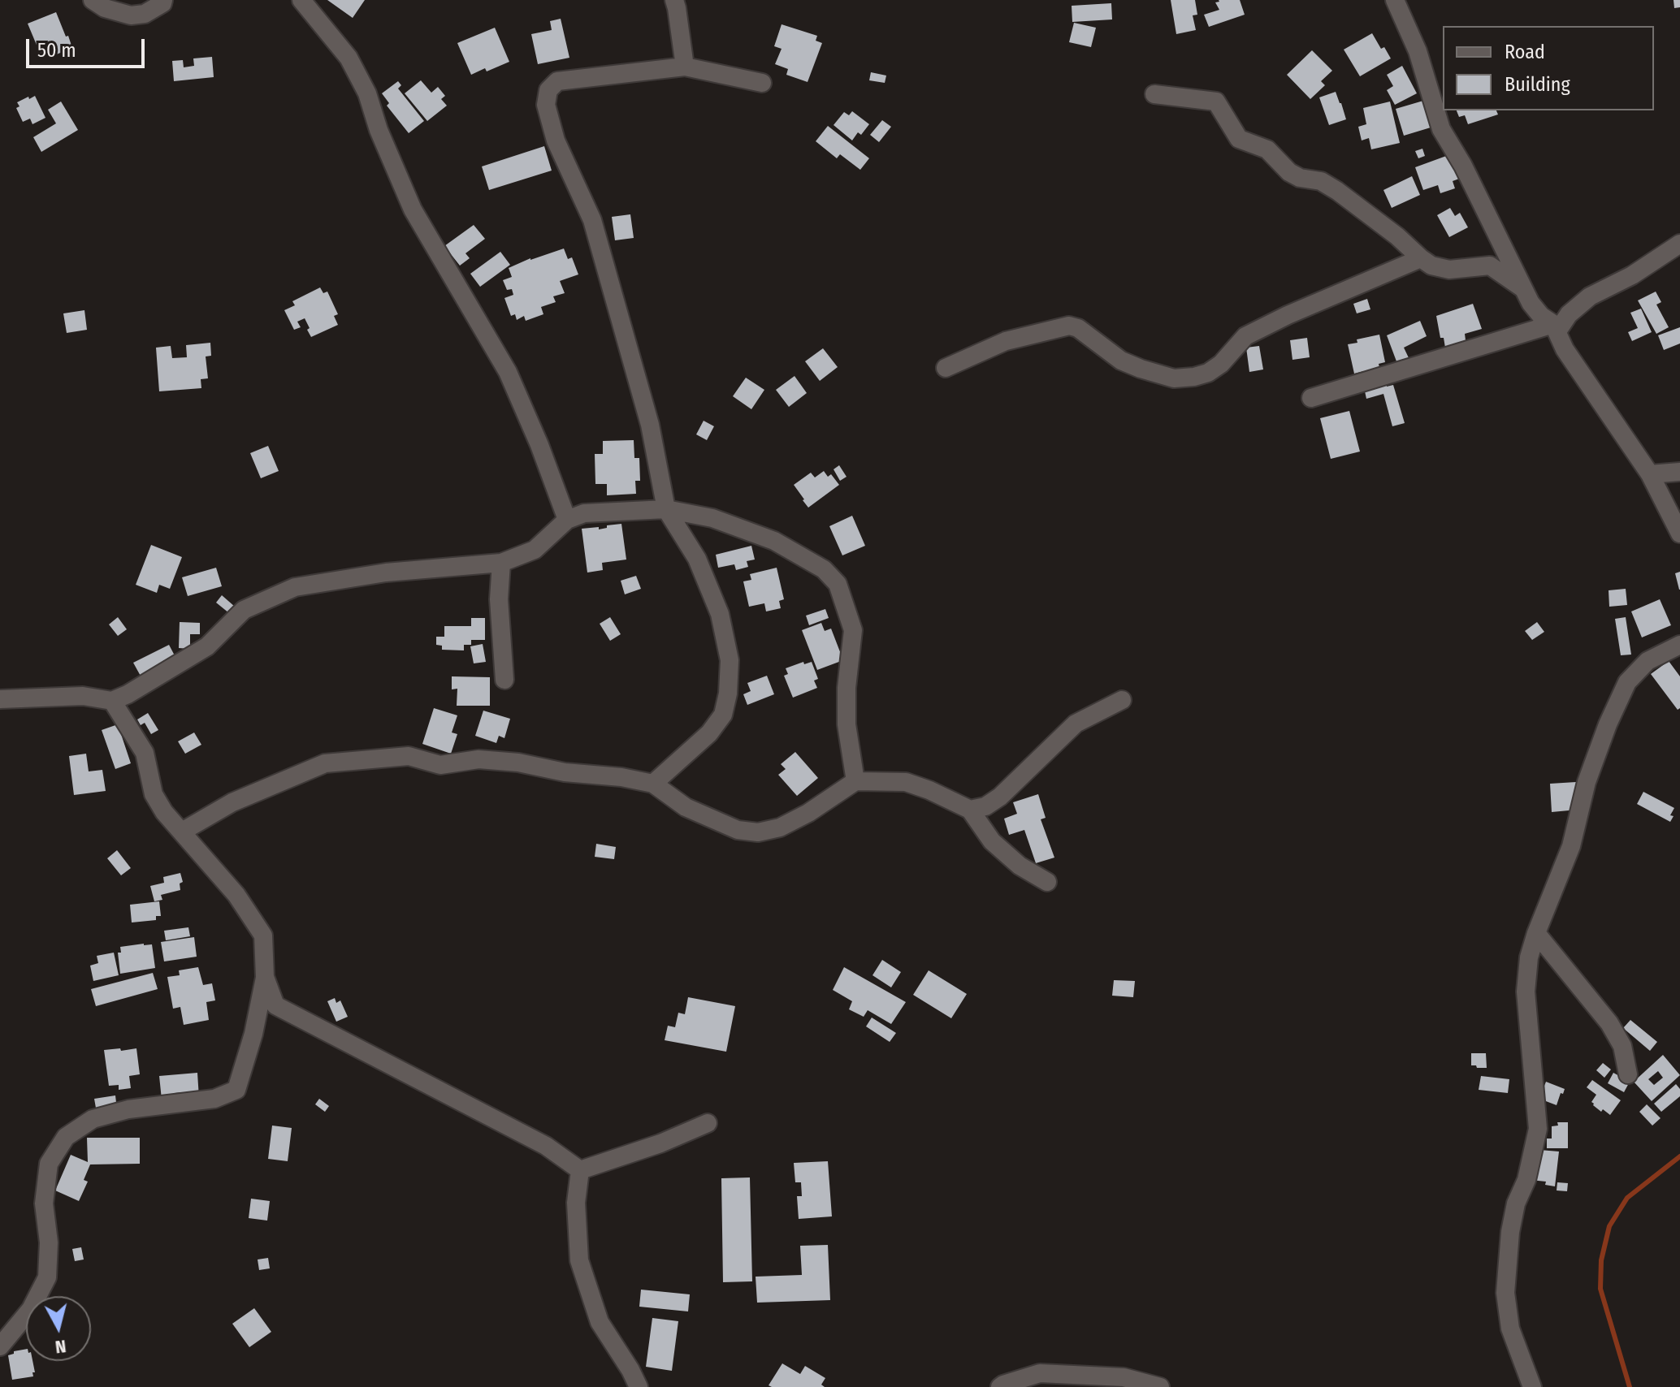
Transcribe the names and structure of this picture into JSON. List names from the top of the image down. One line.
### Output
{"legend":["Road","Building"],"scale_bar":"50 m","north":"bottom"}
